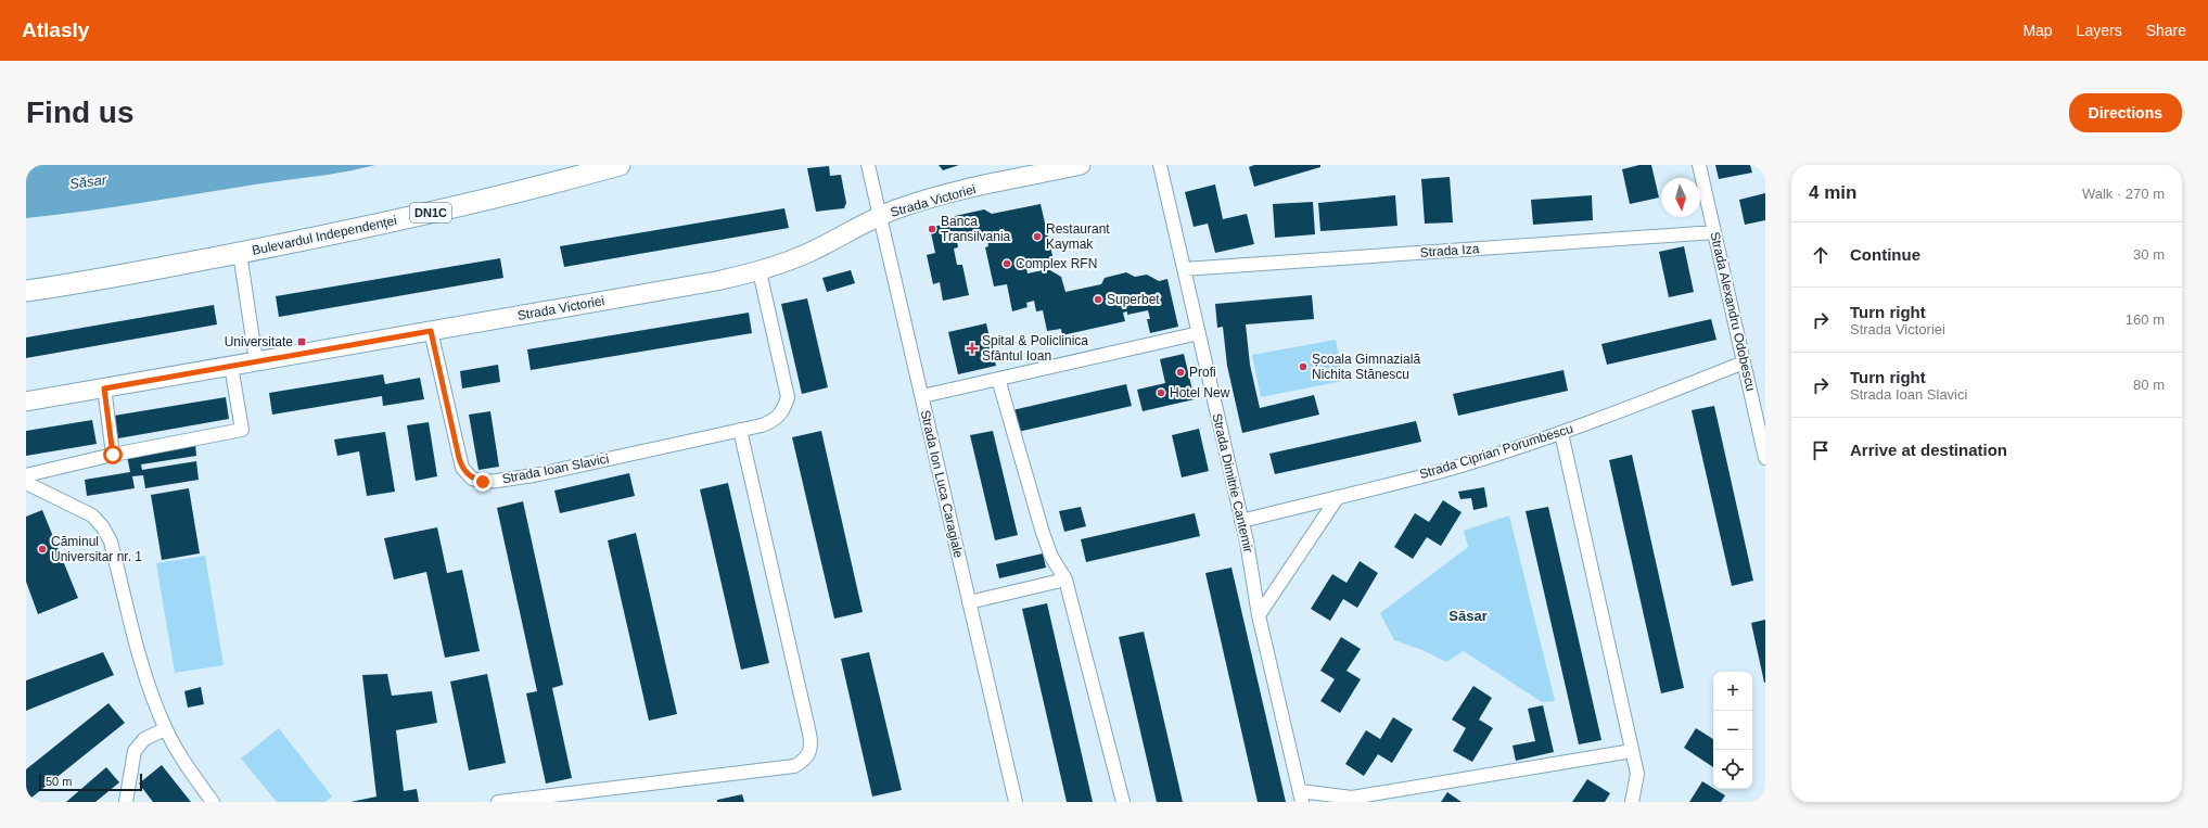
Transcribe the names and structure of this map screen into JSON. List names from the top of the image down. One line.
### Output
{"streets":{"main road":["DN1C","Bulevardul Independenței"],"street":["Strada Victoriei","Strada Iza","Strada Alexandru Odobescu","Strada Ciprian Porumbescu","Strada Ioan Slavici","Strada Dimitrie Cantemir","Strada Ion Luca Caragiale"]},"crossings":[["Strada Victoriei","Strada Ioan Slavici"],["Strada Victoriei","Strada Ion Luca Caragiale"],["Strada Iza","Strada Alexandru Odobescu"],["Strada Iza","Strada Dimitrie Cantemir"],["Strada Alexandru Odobescu","Strada Ciprian Porumbescu"],["Strada Ciprian Porumbescu","Strada Dimitrie Cantemir"]],"districts":["Săsar"],"water":["Săsar"],"places":{"other":["Banca Transilvania","Restaurant Kaymak","Complex RFN","Superbet","Școala Gimnazială Nichita Stănescu","Profi","Hotel New","Căminul Universitar nr. 1"],"transit":["Universitate"],"health":["Spital & Policlinica Sfântul Ioan"]},"scale_bar":"50 m","north":"bottom","page":{"header":"Atlasly","nav":["Map","Layers","Share"],"buttons":"Directions","title":"Find us","heading":["4 min","Walk · 270 m"],"list":[["Continue","30 m"],["Turn right","Strada Victoriei","160 m"],["Turn right","Strada Ioan Slavici","80 m"],"Arrive at destination"],"map_buttons":["+","−"],"scale":"50 m"}}
